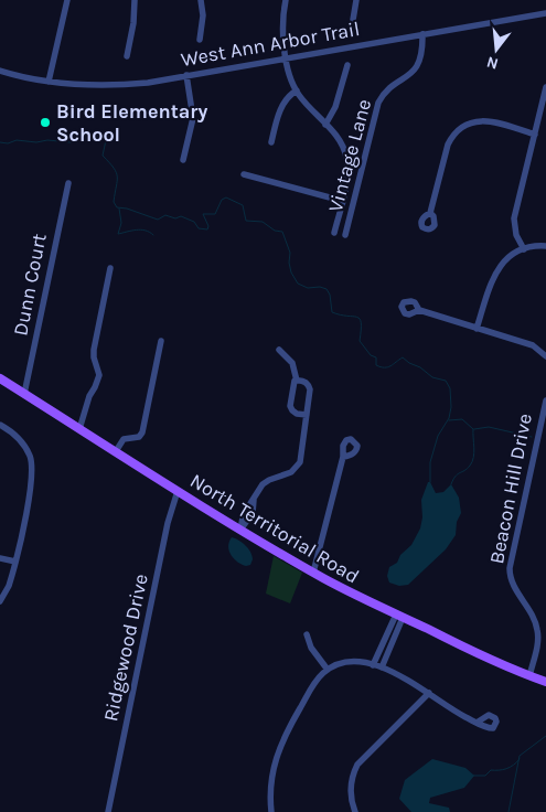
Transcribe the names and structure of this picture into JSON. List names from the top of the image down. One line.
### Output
{"streets":{"main road":["North Territorial Road"],"street":["West Ann Arbor Trail","Vintage Lane","Dunn Court","Beacon Hill Drive","Ridgewood Drive"]},"crossings":[["West Ann Arbor Trail","Vintage Lane"],["Dunn Court","North Territorial Road"],["Beacon Hill Drive","North Territorial Road"],["North Territorial Road","Ridgewood Drive"]],"places":["Bird Elementary School"],"north":"bottom"}
